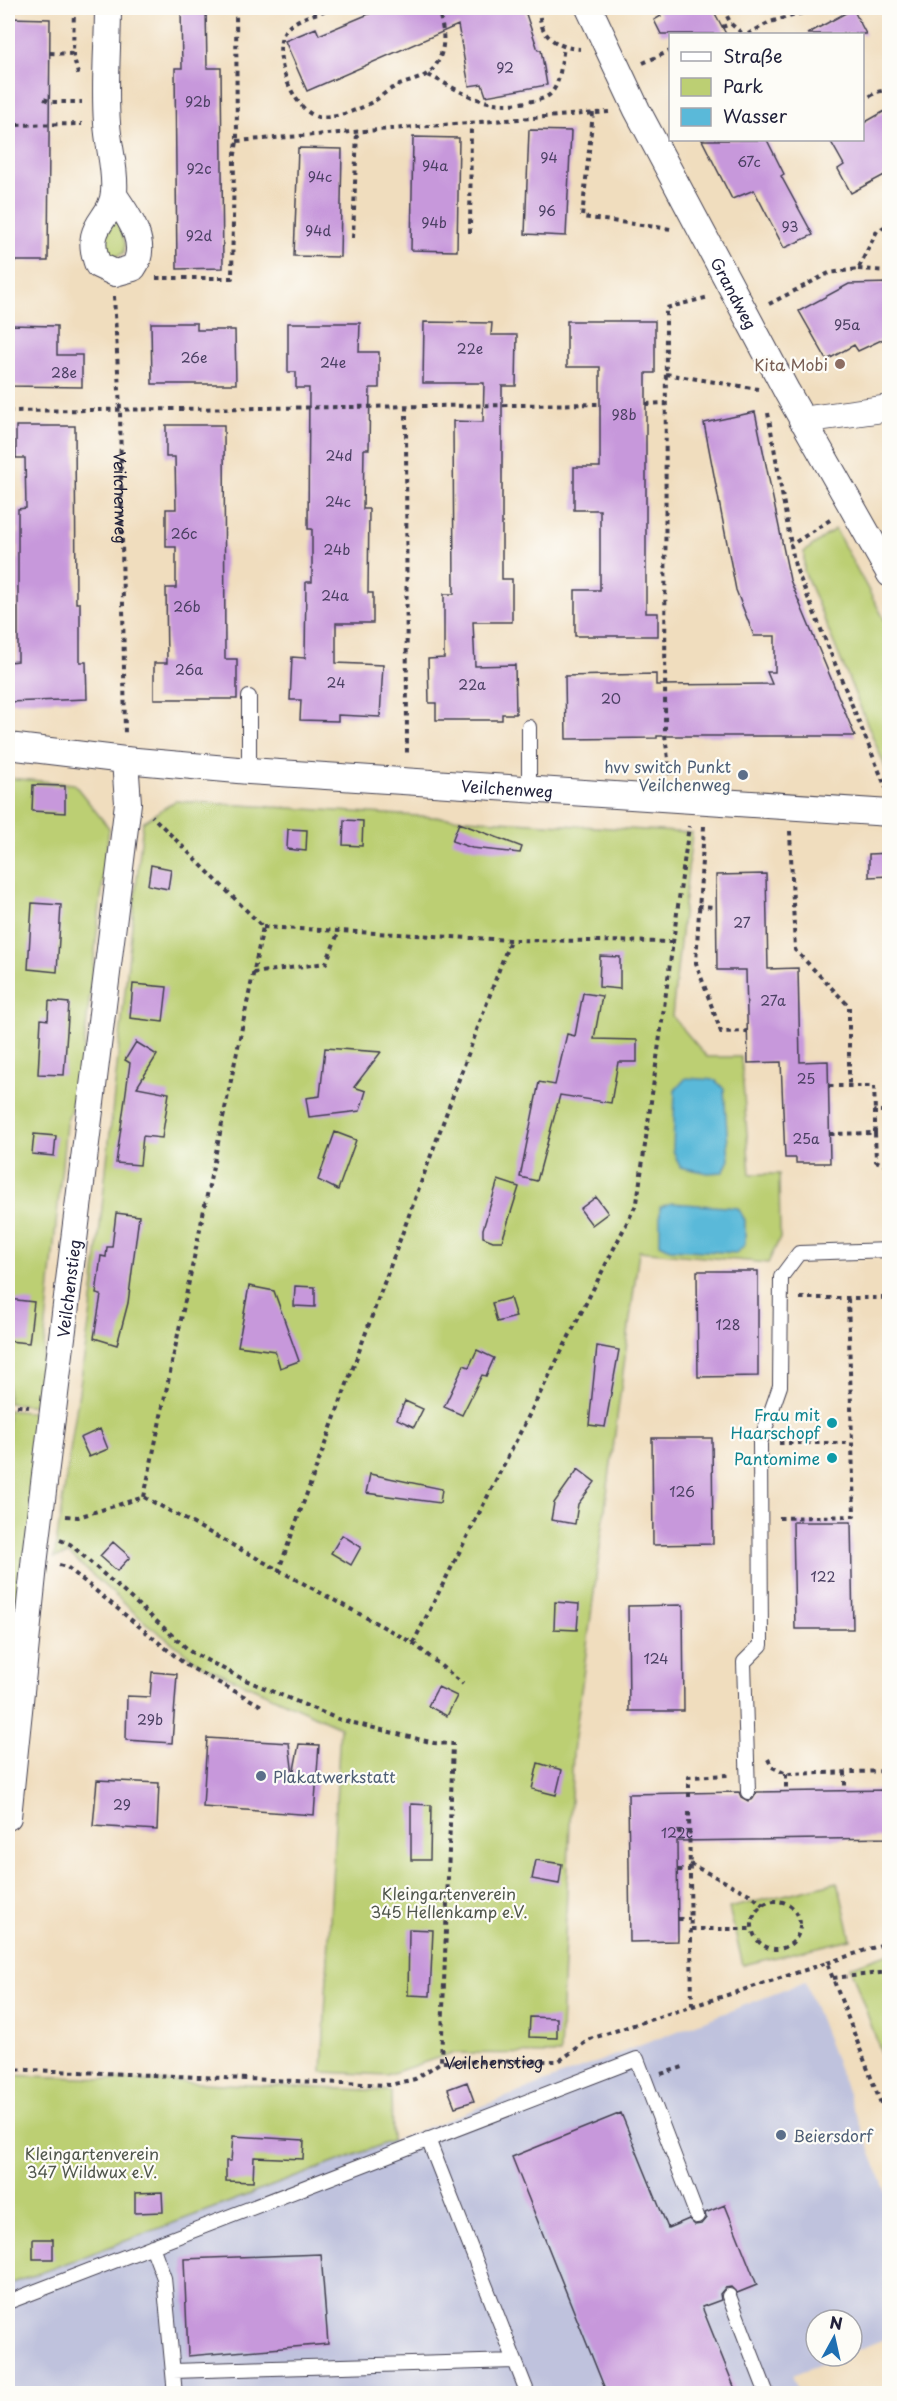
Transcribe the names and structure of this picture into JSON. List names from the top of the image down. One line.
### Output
{"streets":{"street":["Grandweg","Veilchenweg","Veilchenstieg"]},"crossings":[["Veilchenweg","Veilchenstieg"]],"parks":["Kleingartenverein 345 Hellenkamp e.V.","Kleingartenverein 347 Wildwux e.V."],"places":["Kita Mobi","hvv switch Punkt Veilchenweg","Frau mit Haarschopf","Pantomime","Plakatwerkstatt","Beiersdorf"],"house_numbers":["92","92b","94","67c","94a","92c","94c","96","94b","93","94d","92d","95a","22e","26e","24e","28e","98b","24d","24c","26c","24b","24a","26b","26a","24","22a","20","27","27a","25","25a","128","126","122","124","29b","29","122c"],"legend":["Straße","Park","Wasser"],"north":"top"}
